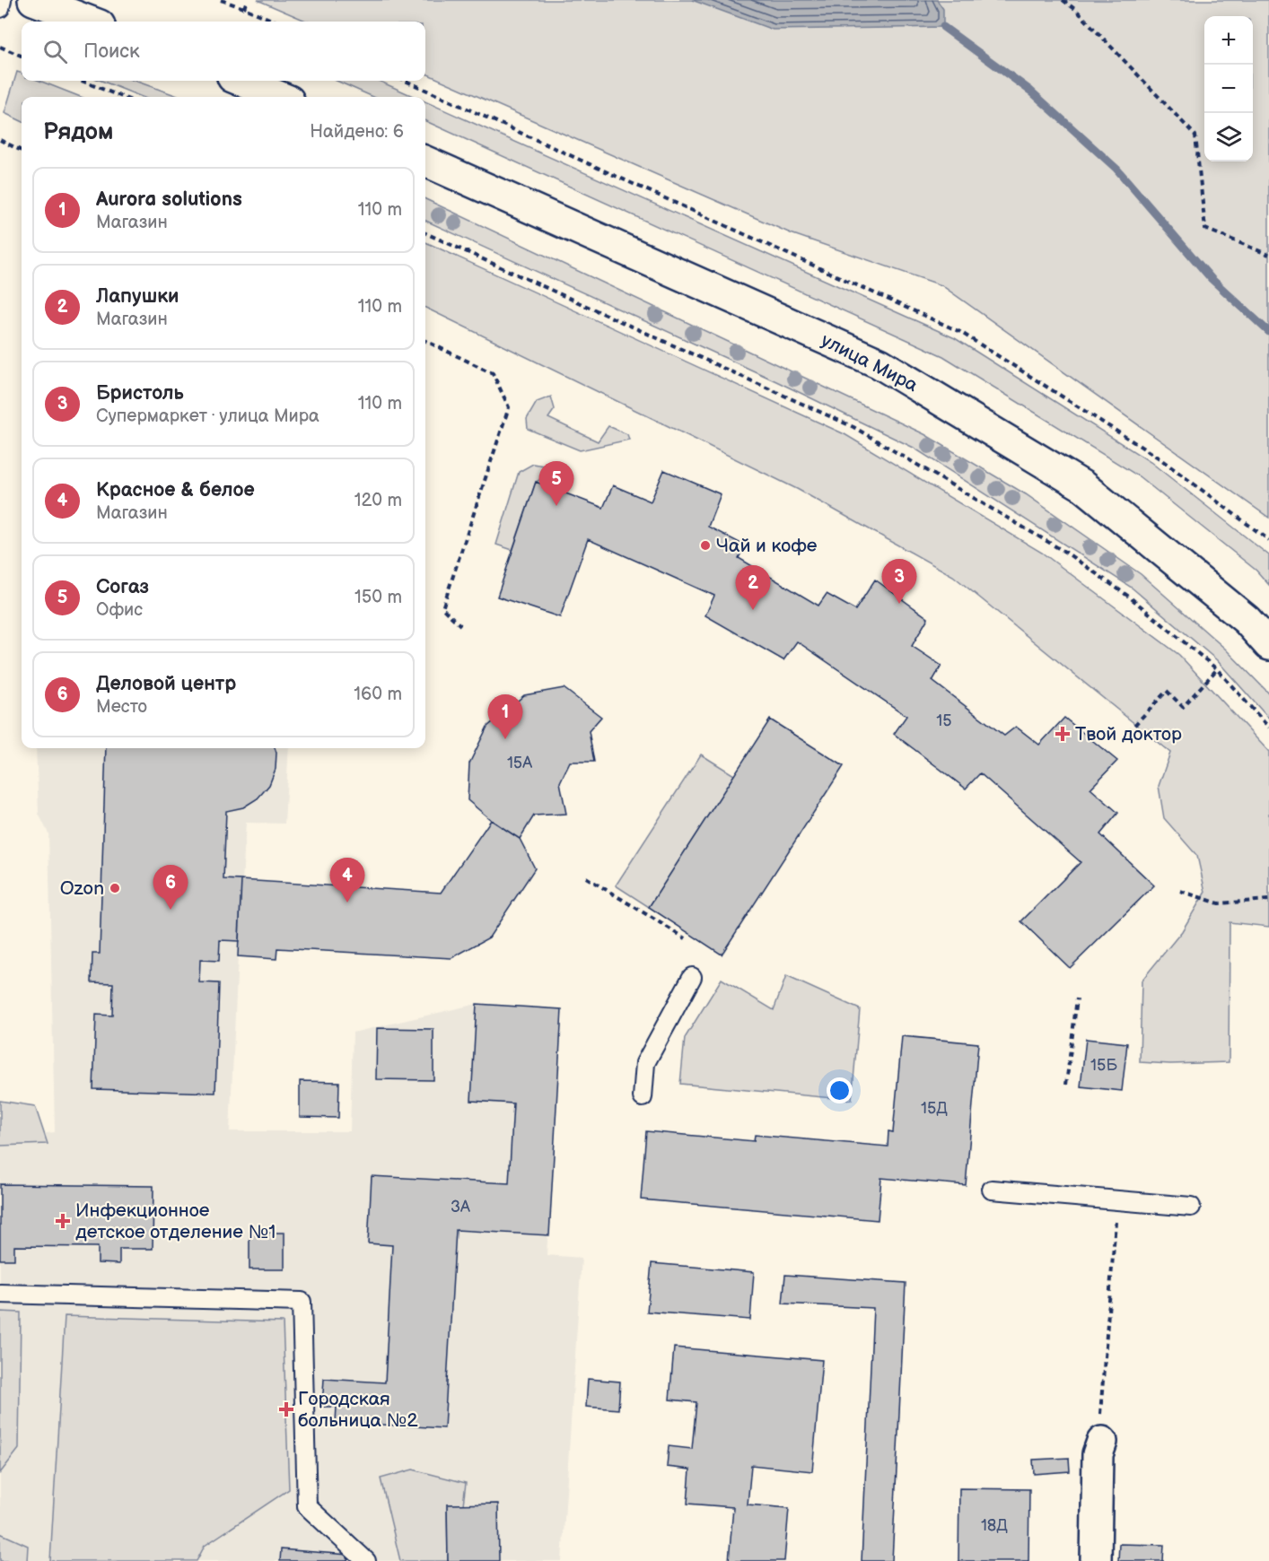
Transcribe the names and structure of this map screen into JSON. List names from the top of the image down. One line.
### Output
{"streets":{"main road":["улица Мира"]},"places":{"other":["Чай и кофе","Ozon"],"health":["Твой доктор","Инфекционное детское отделение №1","Городская больница №2"]},"house_numbers":["15","15А","15Б","15Д","3А","18Д"],"page":{"map_buttons":["+","−"],"search":"Поиск","heading":["Рядом","Найдено: 6"],"list":[{"mark":"1","name":"Aurora solutions","note":"Магазин","value":"110 m"},{"mark":"2","name":"Лапушки","note":"Магазин","value":"110 m"},{"mark":"3","name":"Бристоль","note":"Супермаркет · улица Мира","value":"110 m"},{"mark":"4","name":"Красное & белое","note":"Магазин","value":"120 m"},{"mark":"5","name":"Согаз","note":"Офис","value":"150 m"},{"mark":"6","name":"Деловой центр","note":"Место","value":"160 m"}],"pins":["5","3","2","1","4","6"]}}
